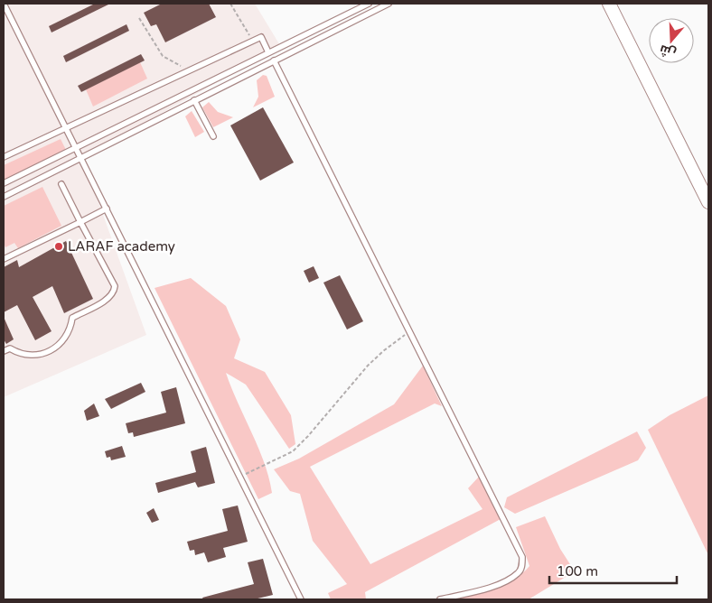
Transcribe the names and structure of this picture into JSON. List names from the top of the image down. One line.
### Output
{"places":["LARAF academy"],"scale_bar":"100 m","north":"bottom"}
